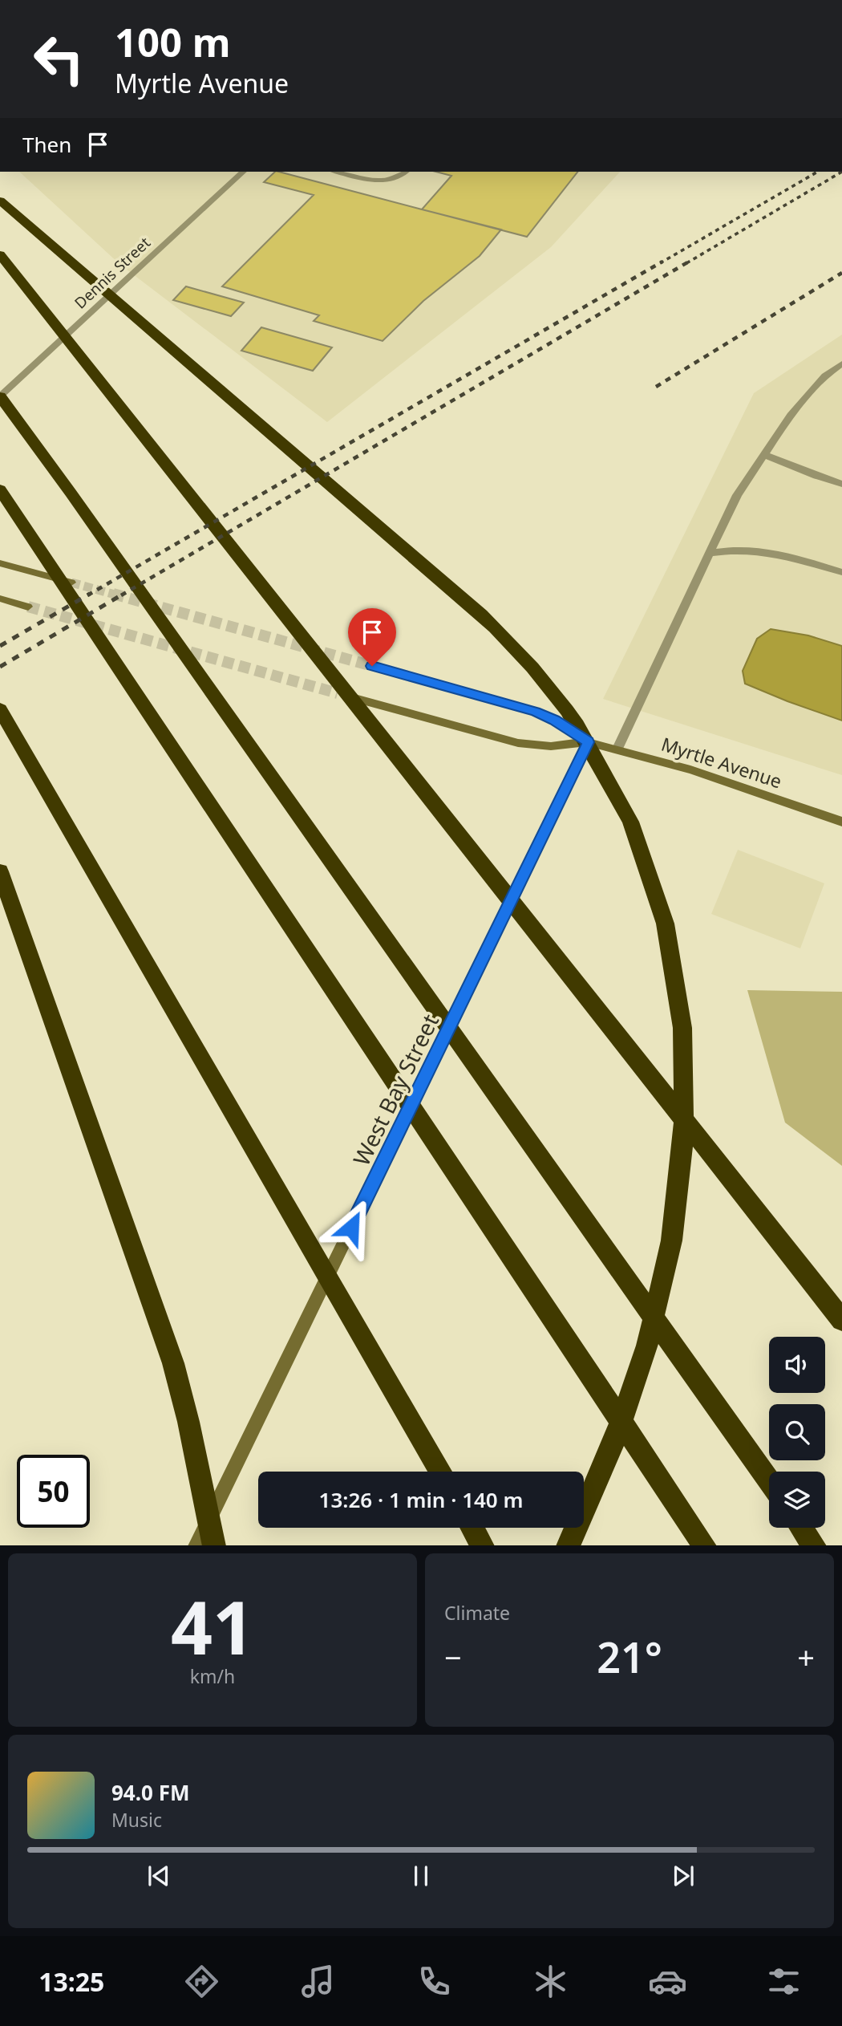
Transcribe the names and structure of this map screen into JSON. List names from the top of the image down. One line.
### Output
{"streets":{"main road":["Myrtle Avenue","West Bay Street"],"street":["Dennis Street"]},"crossings":[["Myrtle Avenue","West Bay Street"]],"page":{"turn":["100 m","Myrtle Avenue"],"then":"Then","limit":"50","trip":"13:26 · 1 min · 140 m","tile":[["41","km/h"],"Climate"],"heat":["−","21°","+"],"song":["94.0 FM","Music"],"tabs":"13:25"}}
